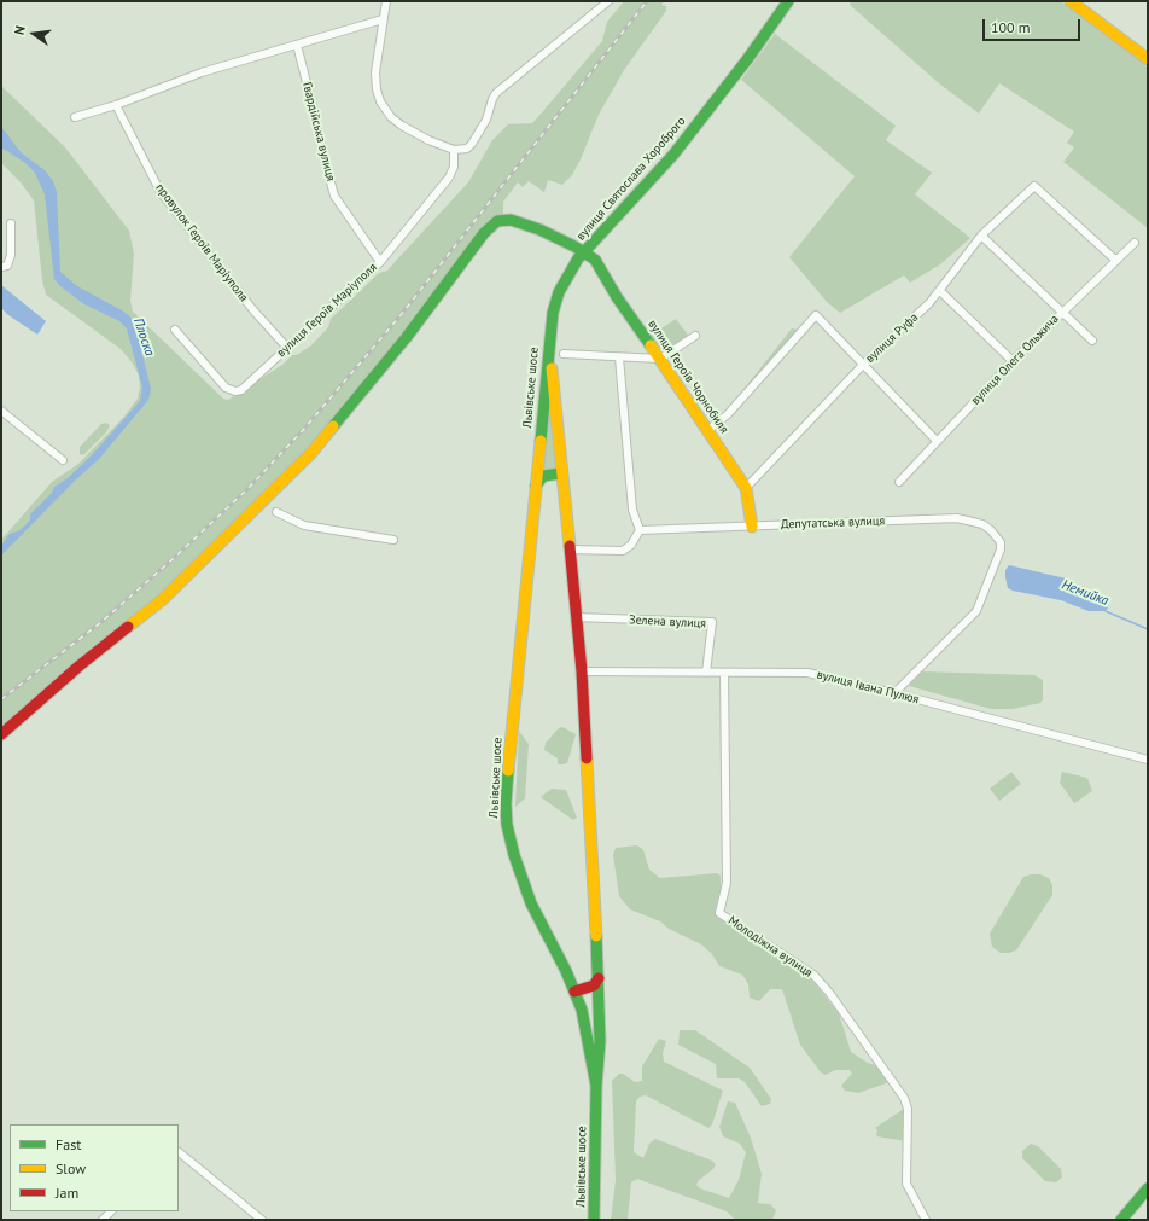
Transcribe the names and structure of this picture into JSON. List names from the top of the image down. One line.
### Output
{"streets":{"main road":["вулиця Святослава Хороброго","вулиця Героїв Чорнобиля","Львівське шосе"],"street":["Гвардійська вулиця","провулок Героїв Маріуполя","вулиця Героїв Маріуполя","вулиця Руфа","вулиця Олега Ольжича","Депутатська вулиця","Зелена вулиця","вулиця Івана Пулюя","Молодіжна вулиця"]},"crossings":[["Гвардійська вулиця","вулиця Героїв Маріуполя"],["вулиця Святослава Хороброго","вулиця Героїв Чорнобиля"],["вулиця Святослава Хороброго","Львівське шосе"],["провулок Героїв Маріуполя","вулиця Героїв Маріуполя"],["вулиця Руфа","вулиця Олега Ольжича"],["вулиця Руфа","вулиця Героїв Чорнобиля"],["вулиця Героїв Чорнобиля","Депутатська вулиця"],["Львівське шосе","Зелена вулиця"],["Львівське шосе","вулиця Івана Пулюя"],["Депутатська вулиця","вулиця Івана Пулюя"],["Зелена вулиця","вулиця Івана Пулюя"],["вулиця Івана Пулюя","Молодіжна вулиця"]],"water":["Плоска","Немийка"],"legend":["Fast","Slow","Jam"],"scale_bar":"100 m","north":"left"}
